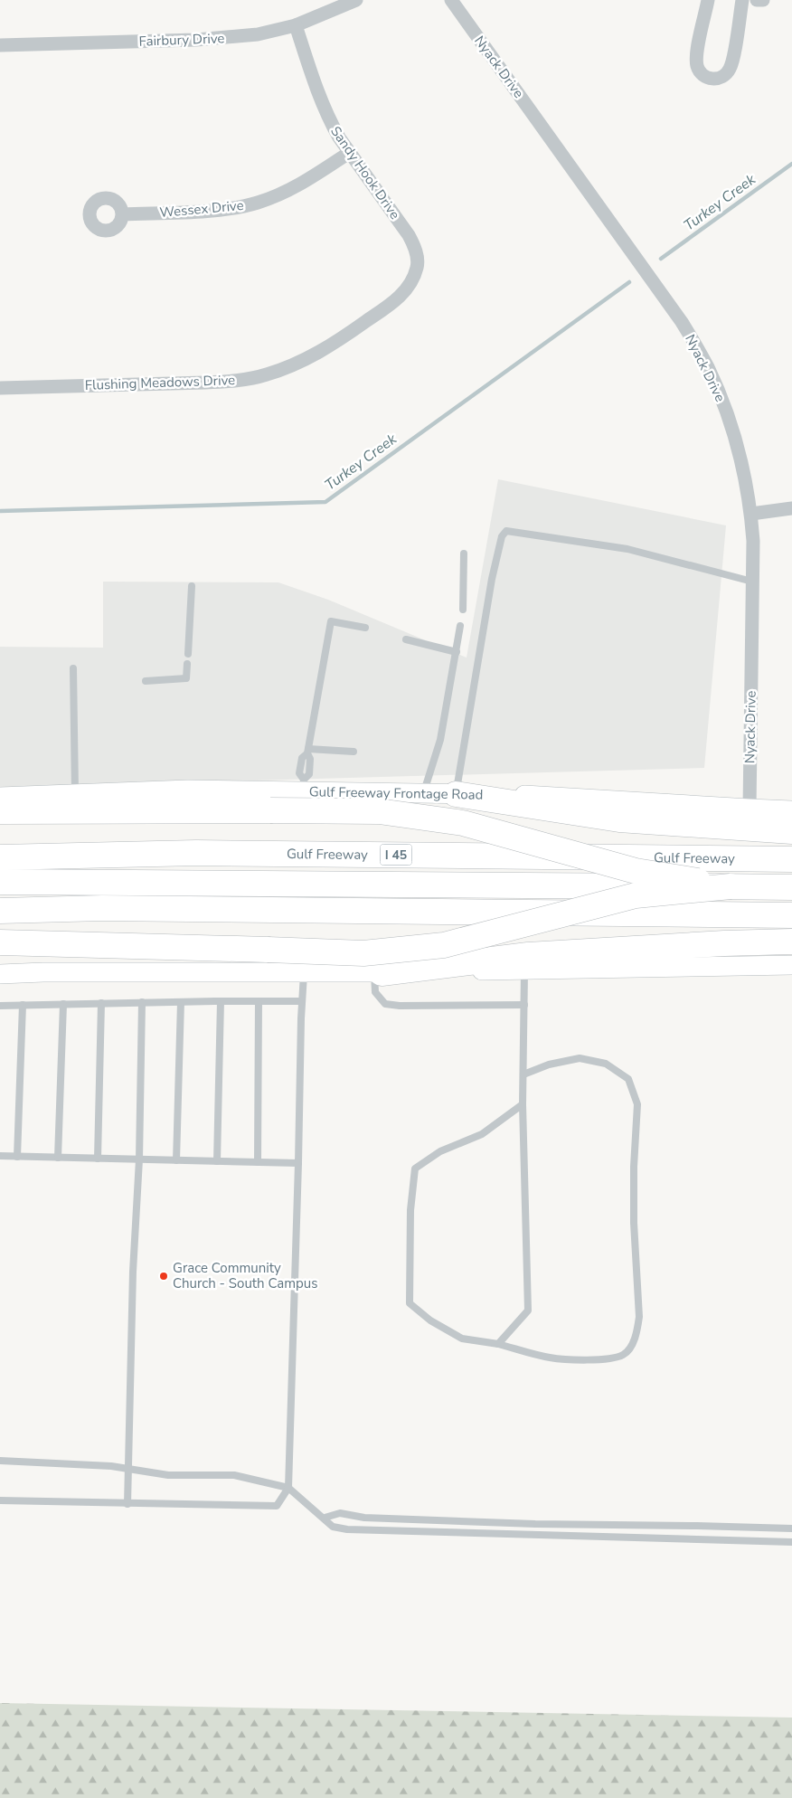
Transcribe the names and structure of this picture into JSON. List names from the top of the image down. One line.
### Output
{"streets":{"highway":["Gulf Freeway","I 45"],"main road":["Gulf Freeway Frontage Road"],"street":["Fairbury Drive","Nyack Drive","Sandy Hook Drive","Wessex Drive","Flushing Meadows Drive"]},"crossings":[["Fairbury Drive","Sandy Hook Drive"],["Nyack Drive","Gulf Freeway Frontage Road"],["Sandy Hook Drive","Wessex Drive"],["Sandy Hook Drive","Flushing Meadows Drive"]],"water":["Turkey Creek"],"places":["Grace Community Church - South Campus"]}
